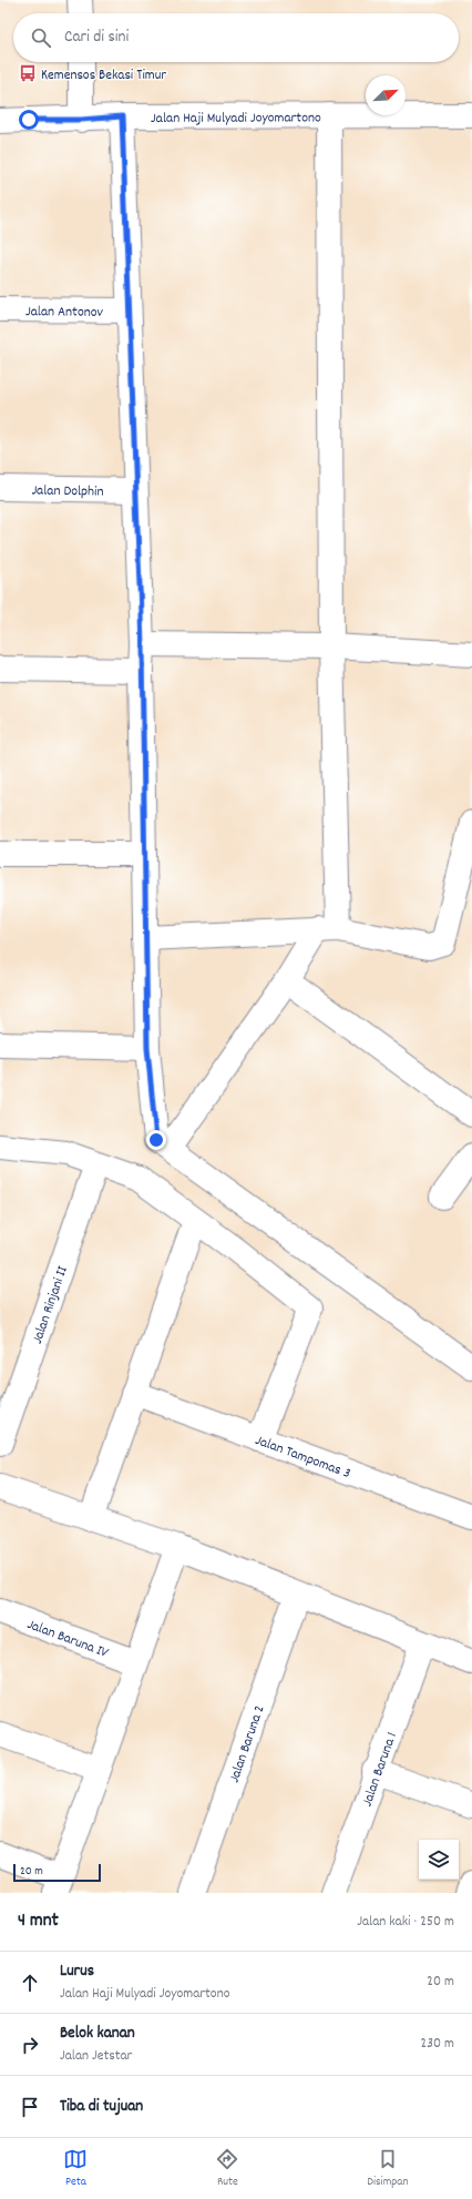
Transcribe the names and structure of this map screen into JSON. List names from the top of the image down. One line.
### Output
{"streets":{"street":["Jalan Haji Mulyadi Joyomartono","Jalan Antonov","Jalan Dolphin","Jalan Rinjani II","Jalan Tampomas 3","Jalan Baruna IV","Jalan Baruna 2","Jalan Baruna 1"]},"places":{"bus stop":["Kemensos Bekasi Timur"]},"scale_bar":"20 m","north":"top right","page":{"search":"Cari di sini","scale":"20 m","heading":["4 mnt","Jalan kaki · 250 m"],"list":[["Lurus","Jalan Haji Mulyadi Joyomartono","20 m"],["Belok kanan","Jalan Jetstar","230 m"],"Tiba di tujuan"],"nav":["Peta","Rute","Disimpan"]}}
